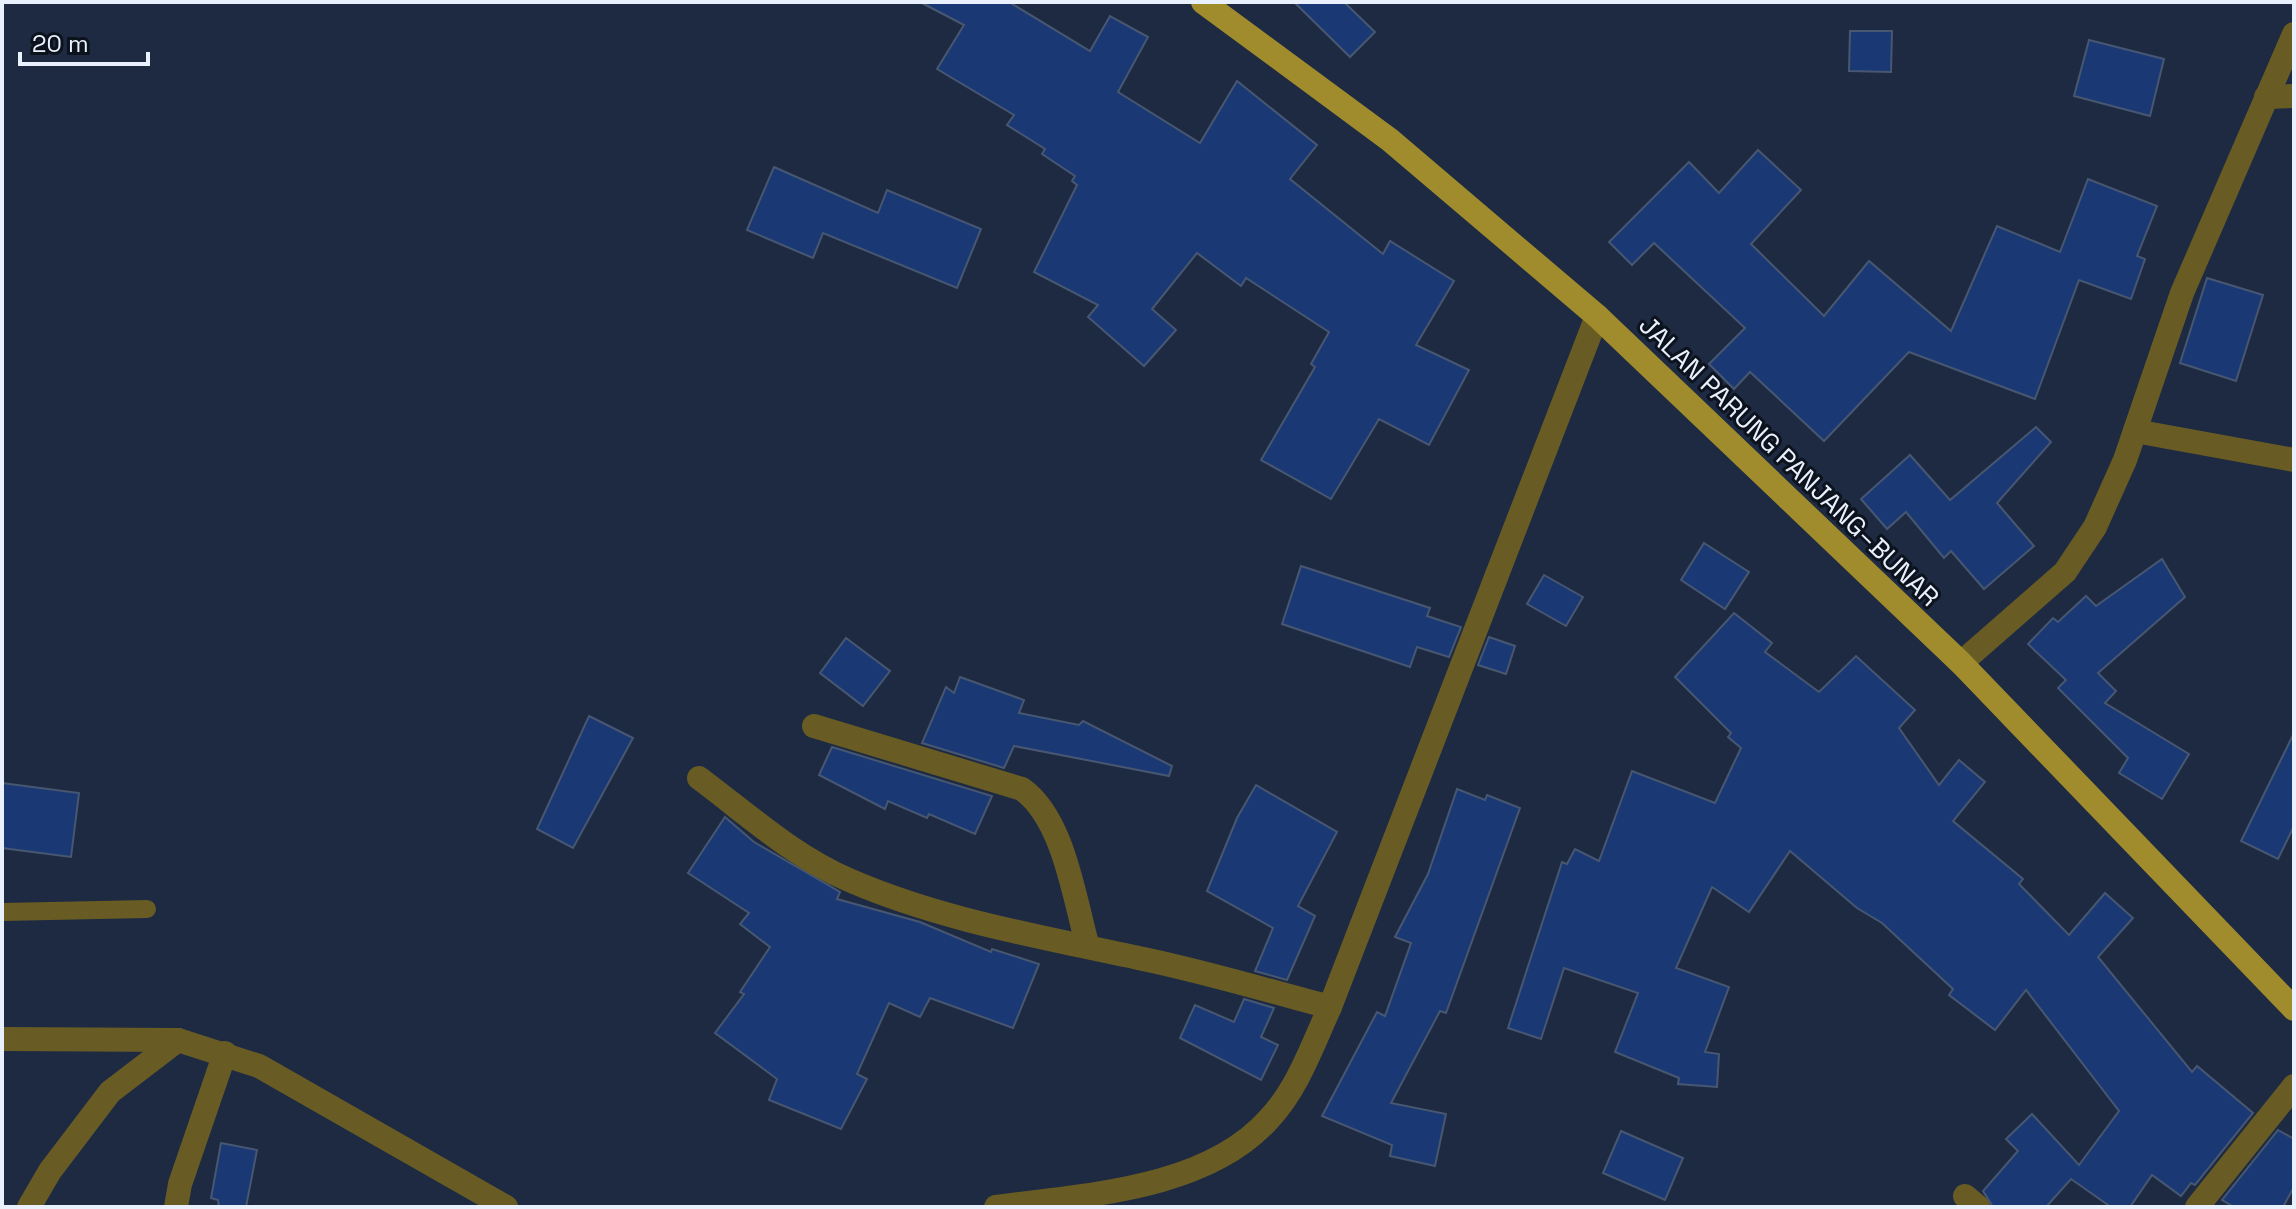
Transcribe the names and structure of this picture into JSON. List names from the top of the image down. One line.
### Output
{"streets":{"main road":["JALAN PARUNG PANJANG–BUNAR"]},"scale_bar":"20 m"}
